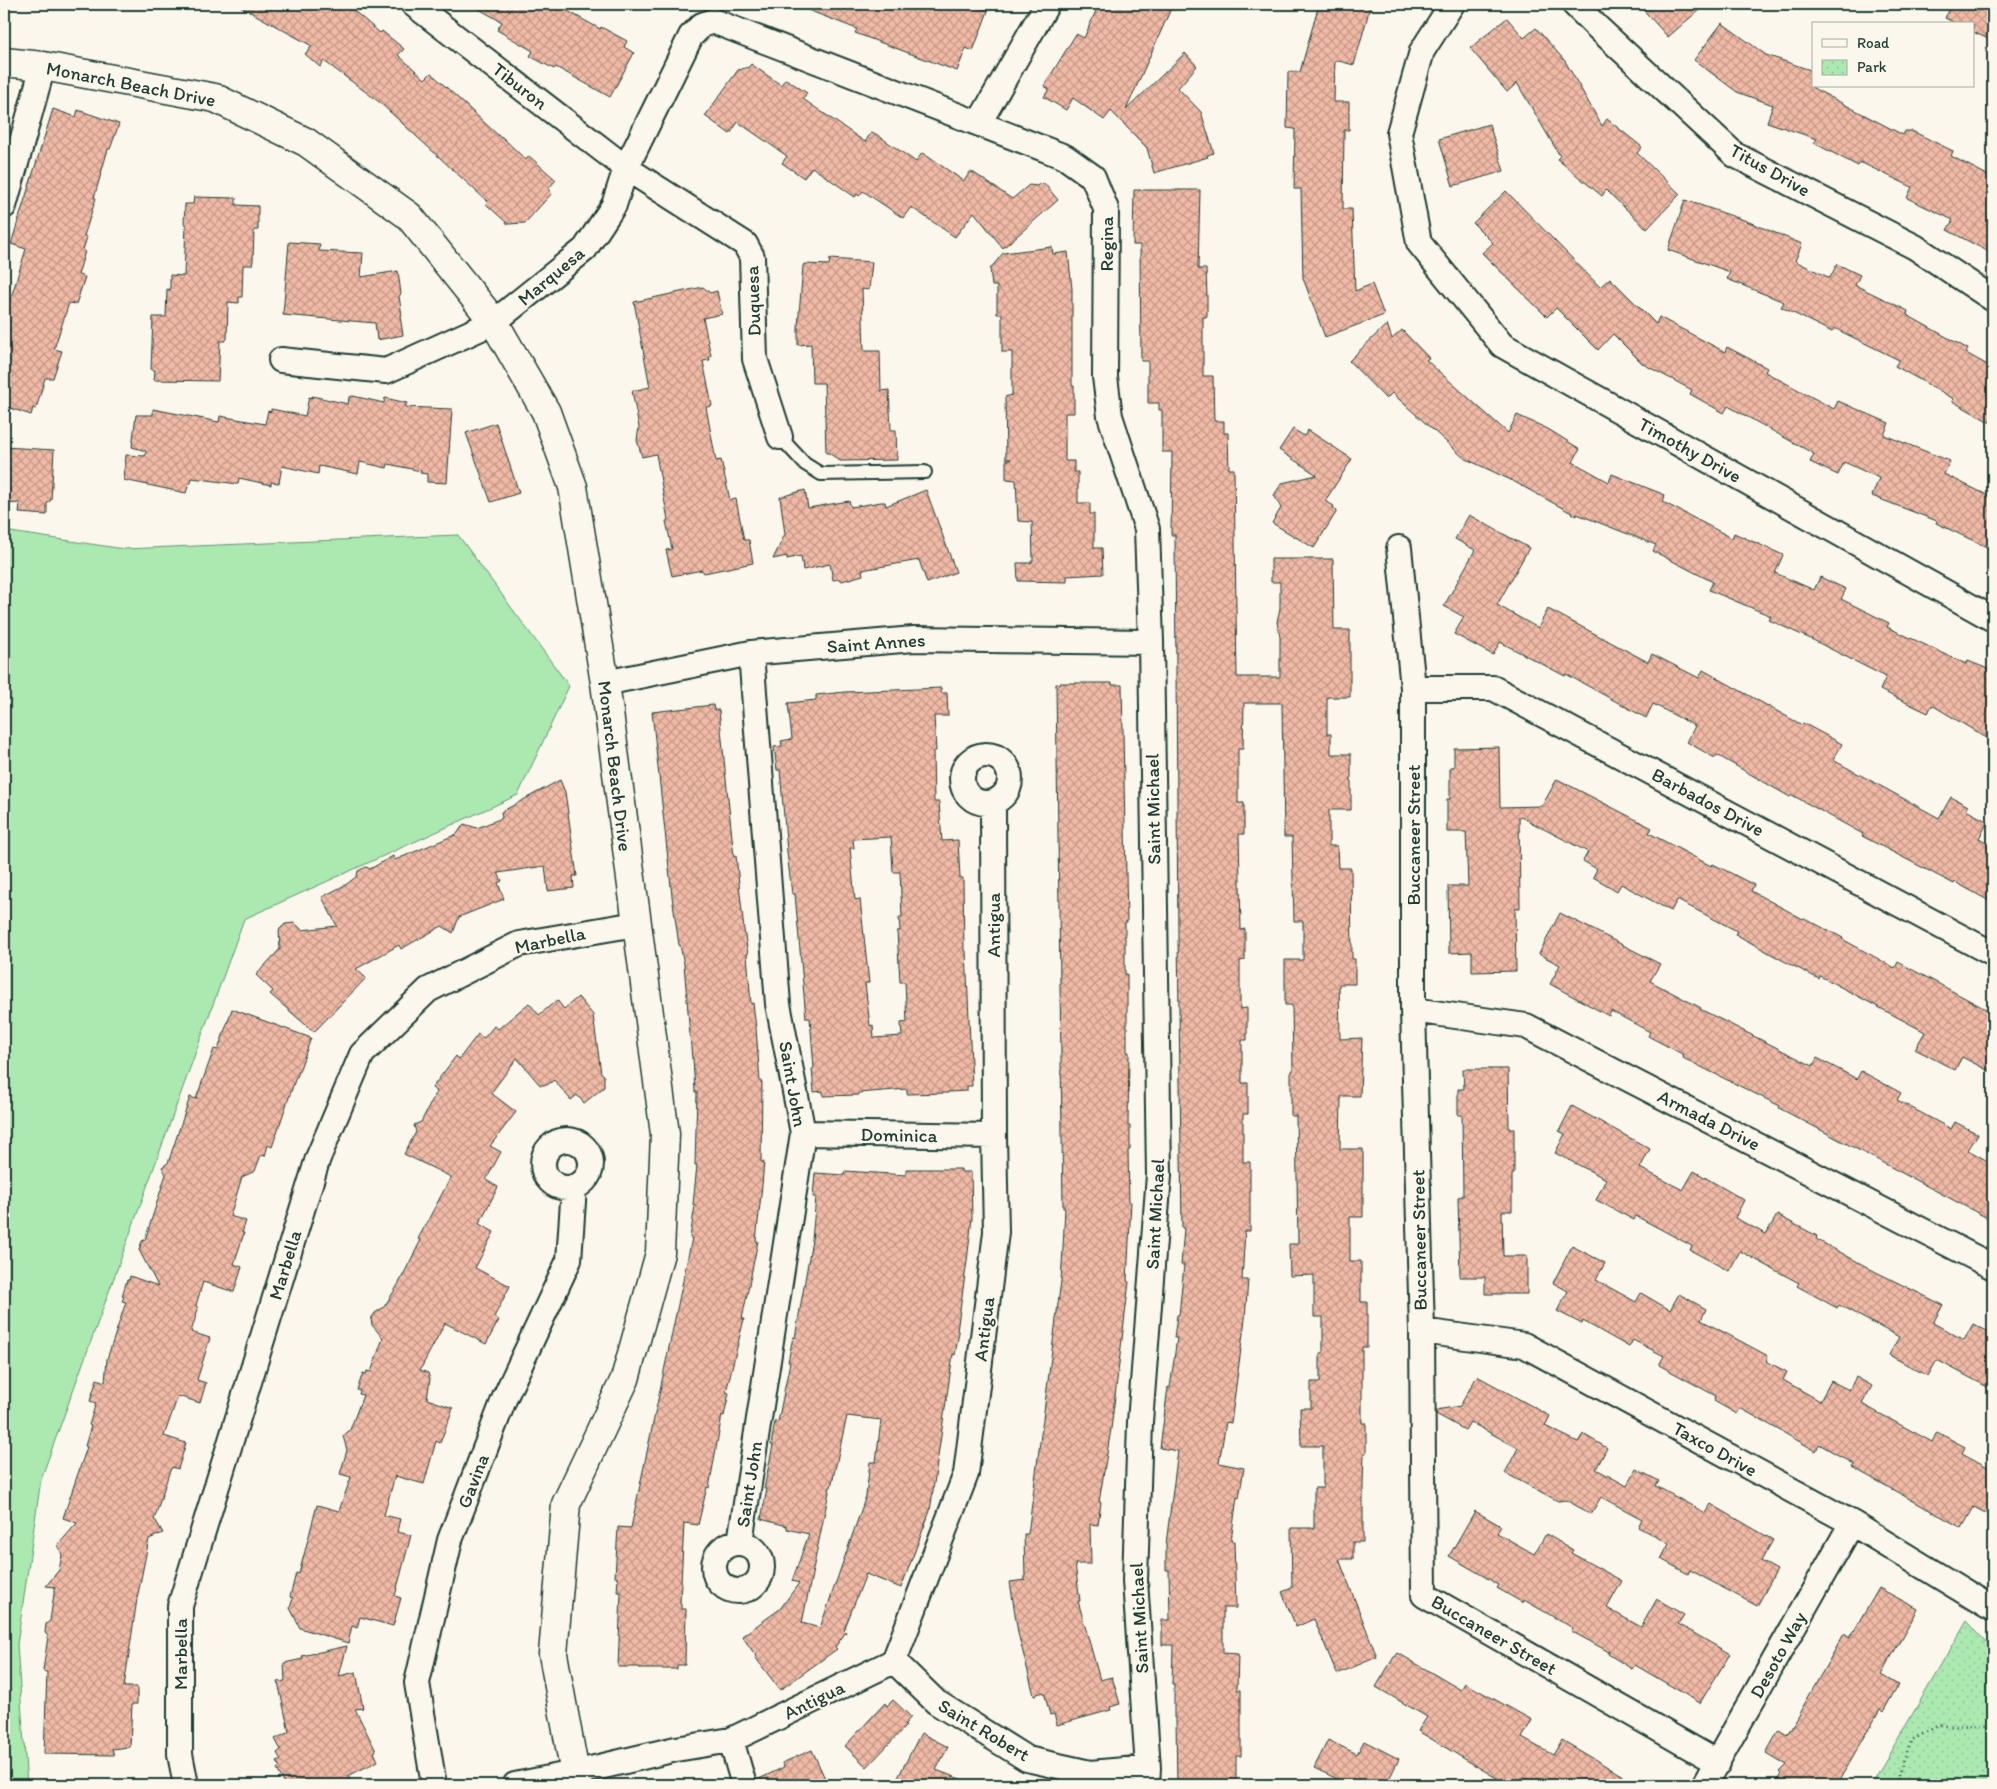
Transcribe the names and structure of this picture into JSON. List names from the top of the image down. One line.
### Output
{"streets":{"street":["Monarch Beach Drive","Tiburon","Titus Drive","Regina","Marquesa","Duquesa","Timothy Drive","Saint Annes","Barbados Drive","Saint Michael","Buccaneer Street","Antigua","Marbella","Saint John","Armada Drive","Dominica","Taxco Drive","Gavina","Desoto Way","Saint Robert"]},"crossings":[["Monarch Beach Drive","Marquesa"],["Monarch Beach Drive","Saint Annes"],["Monarch Beach Drive","Antigua"],["Monarch Beach Drive","Marbella"],["Tiburon","Marquesa"],["Tiburon","Duquesa"],["Regina","Marquesa"],["Regina","Saint Annes"],["Regina","Saint Michael"],["Marquesa","Duquesa"],["Saint Annes","Saint Michael"],["Saint Annes","Saint John"],["Barbados Drive","Buccaneer Street"],["Saint Michael","Saint Robert"],["Buccaneer Street","Armada Drive"],["Buccaneer Street","Taxco Drive"],["Buccaneer Street","Desoto Way"],["Antigua","Dominica"],["Antigua","Saint Robert"],["Saint John","Dominica"],["Taxco Drive","Desoto Way"]],"legend":["Road","Park"]}
